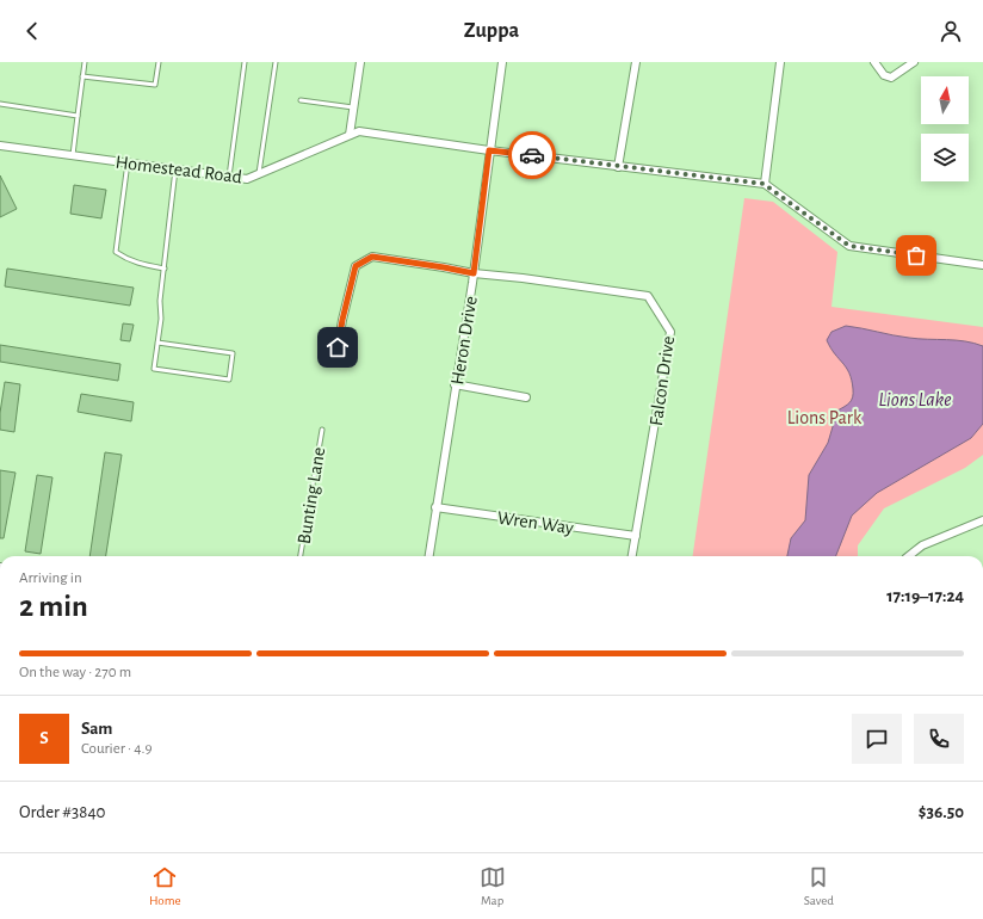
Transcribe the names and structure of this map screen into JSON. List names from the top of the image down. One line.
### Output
{"streets":{"street":["Homestead Road","Heron Drive","Falcon Drive","Wren Way"],"lane":["Bunting Lane"]},"crossings":[["Homestead Road","Heron Drive"],["Heron Drive","Falcon Drive"],["Heron Drive","Wren Way"],["Falcon Drive","Wren Way"]],"water":["Lions Lake"],"parks":["Lions Park"],"north":"top","page":{"header":"Zuppa","heading":["2 min","Arriving in","17:19–17:24"],"panel":["Sam","Courier · 4.9","Order #3840","$36.50"],"bar":"On the way · 270 m","round":"S","tabs":["Home","Map","Saved"]}}
